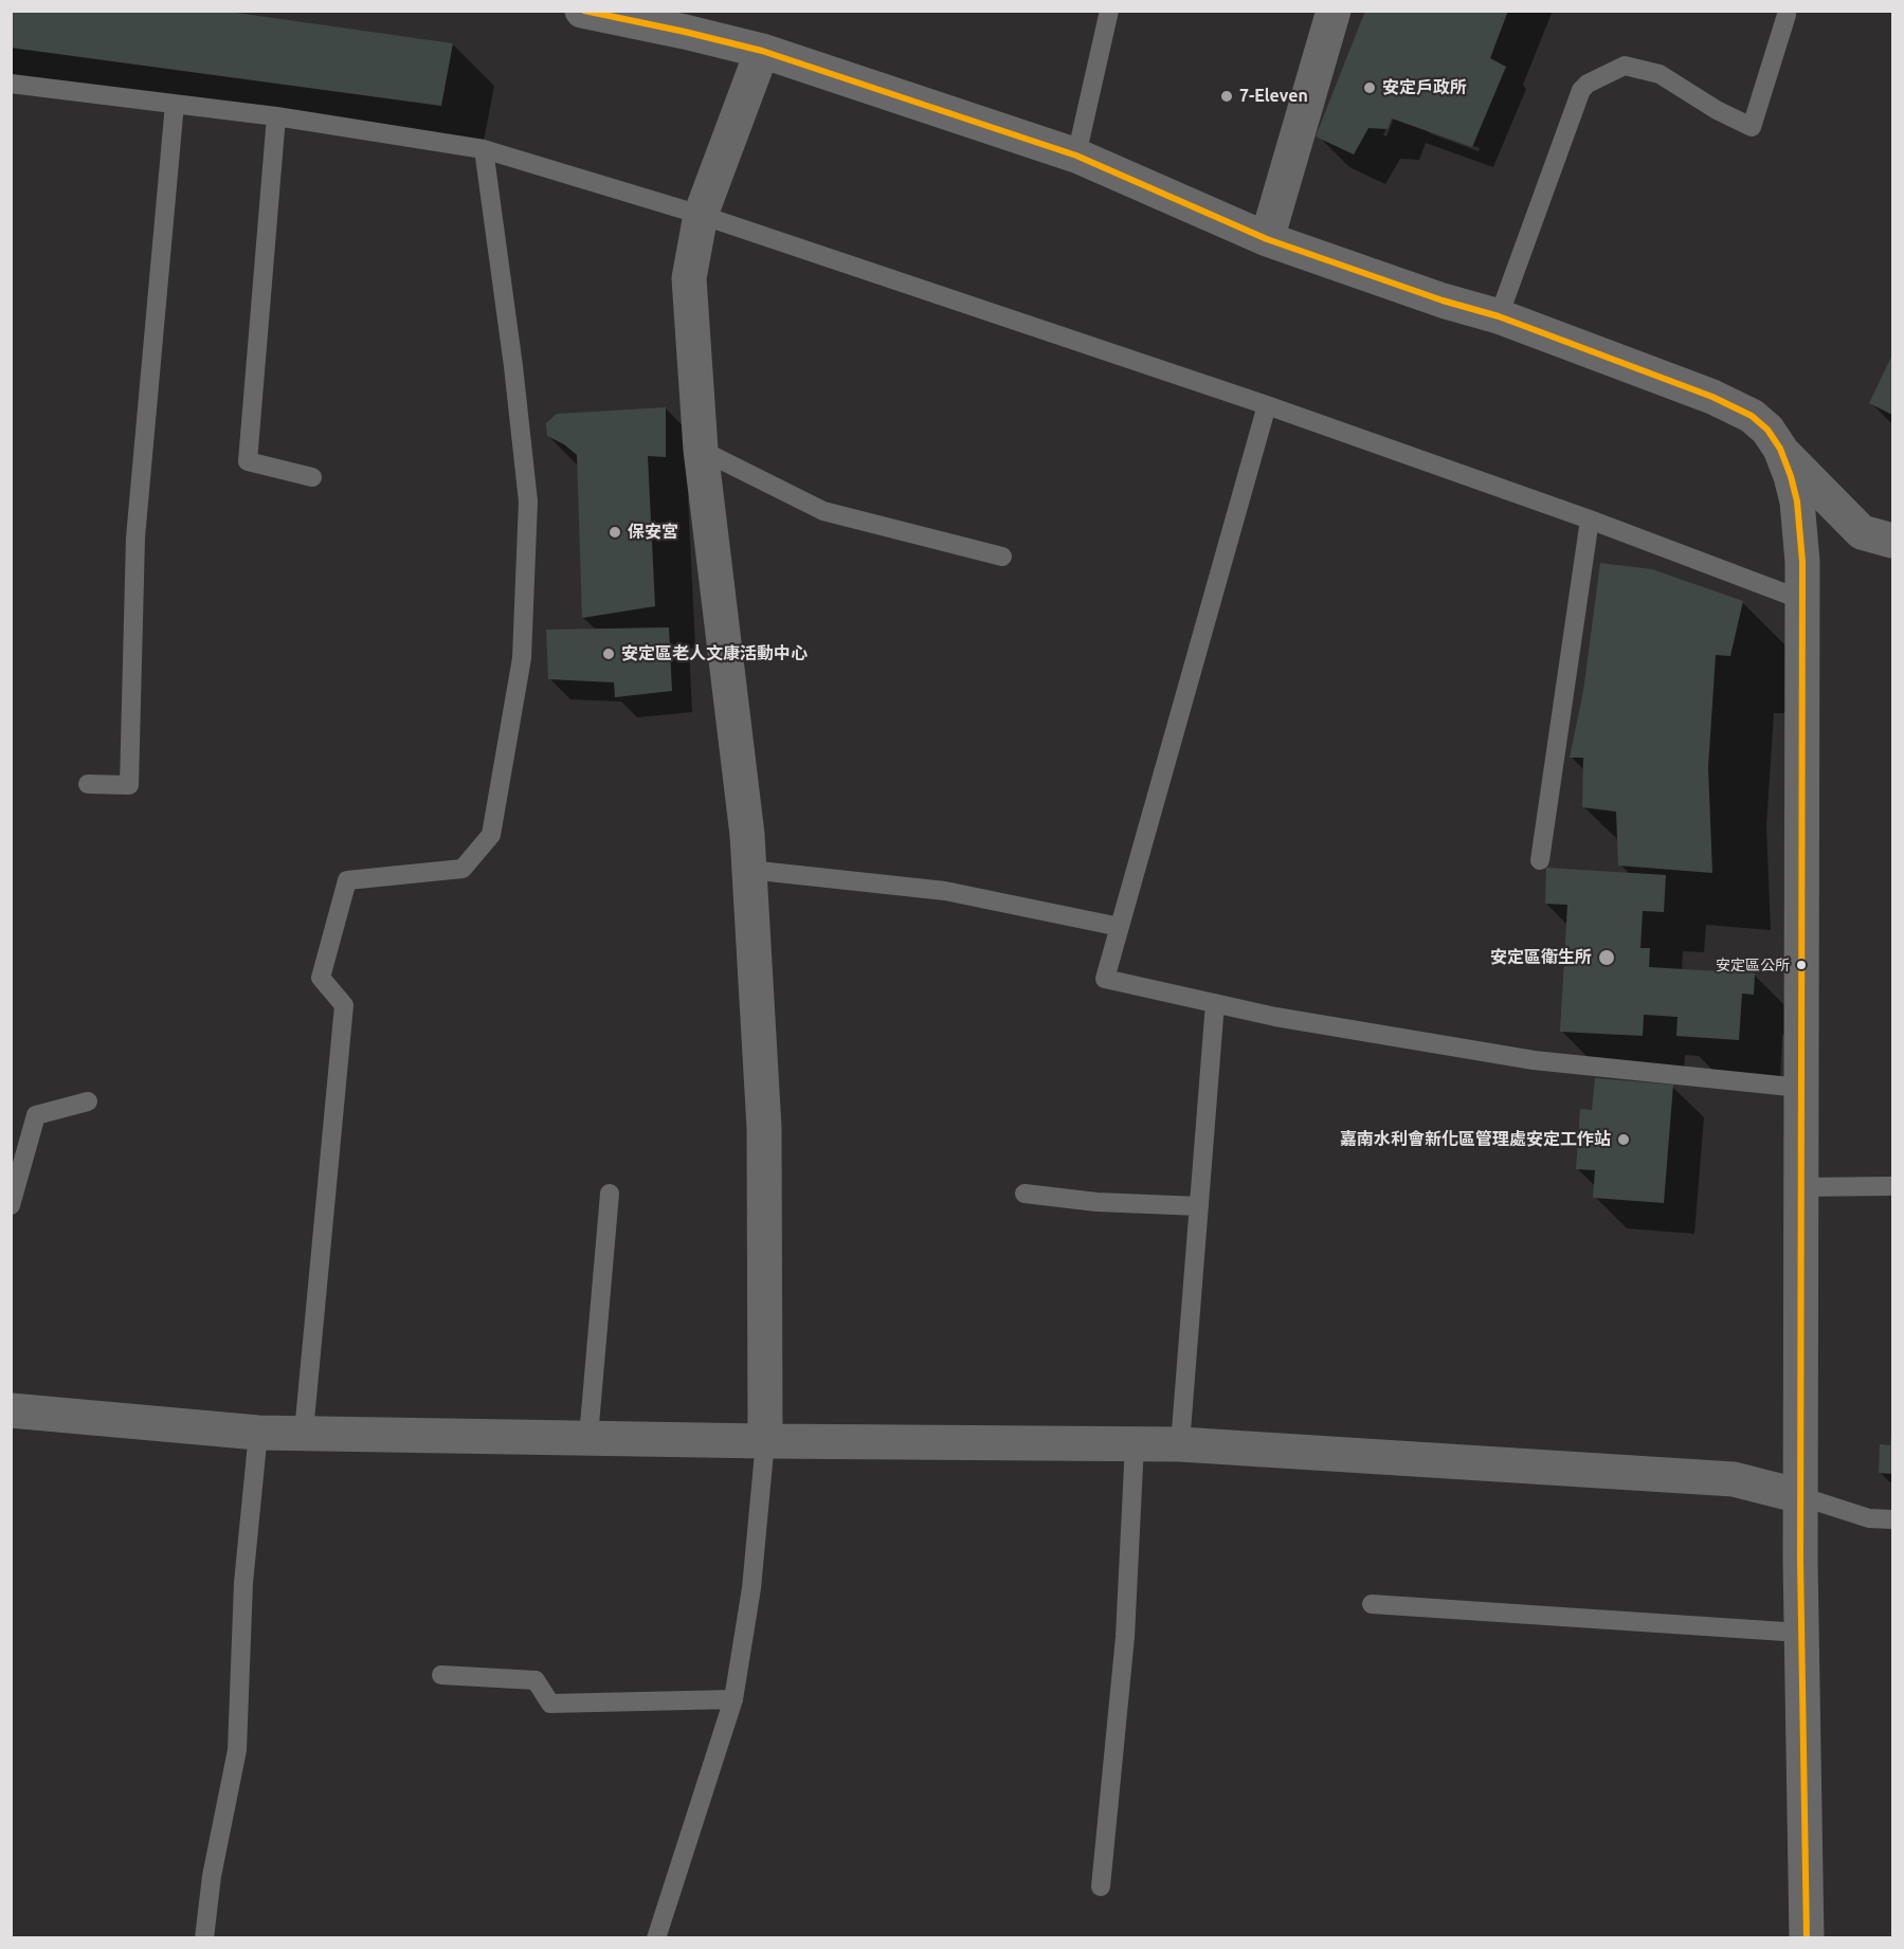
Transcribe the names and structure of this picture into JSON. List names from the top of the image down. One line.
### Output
{"places":["安定戶政所","7-Eleven","保安宮","安定區老人文康活動中心","安定區衛生所","安定區公所","嘉南水利會新化區管理處安定工作站"]}
